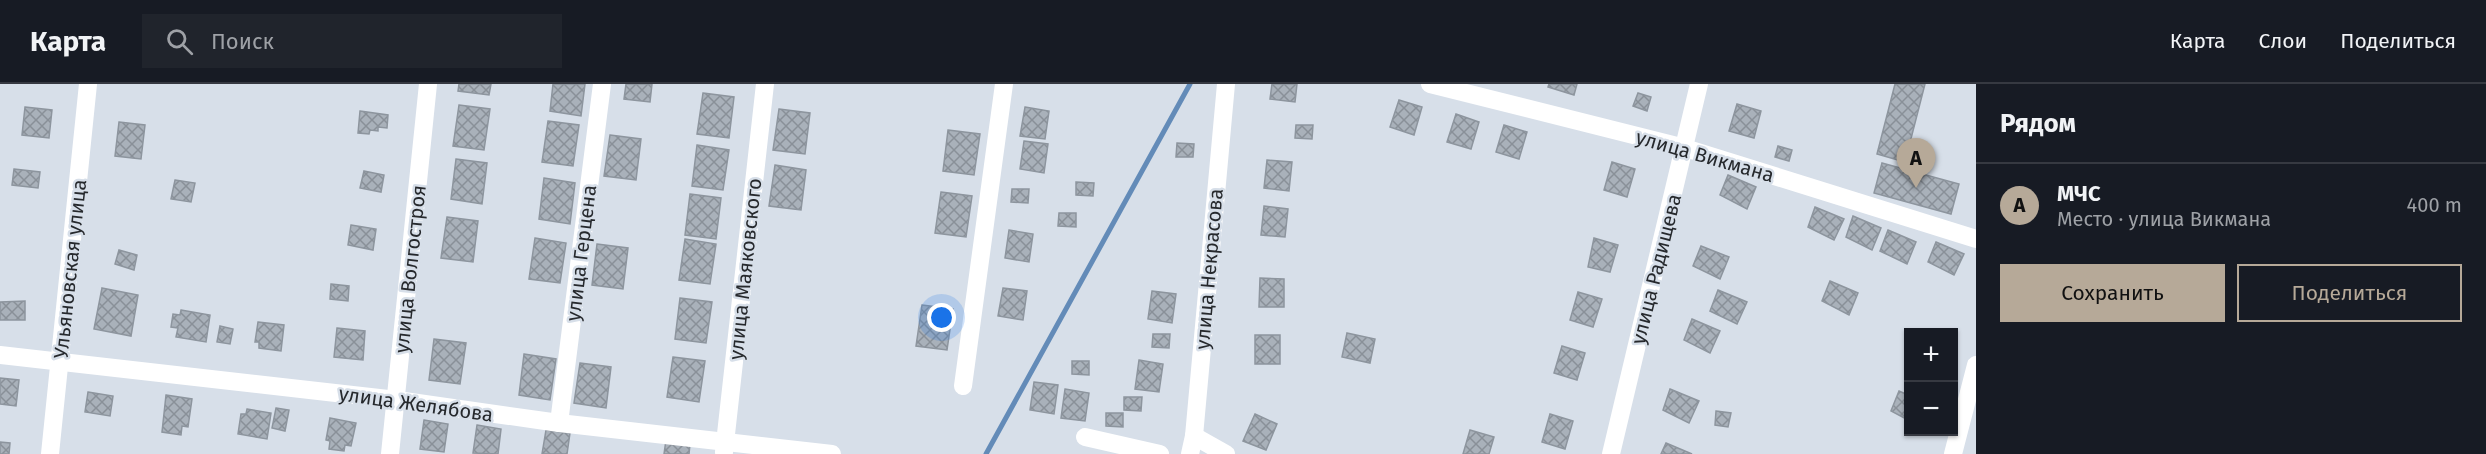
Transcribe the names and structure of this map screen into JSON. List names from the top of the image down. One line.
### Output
{"streets":{"street":["улица Викмана","улица Герцена","Ульяновская улица","улица Волгостроя","улица Маяковского","улица Некрасова","улица Радищева","улица Желябова"]},"crossings":[["улица Викмана","улица Радищева"],["улица Герцена","улица Желябова"],["Ульяновская улица","улица Желябова"],["улица Волгостроя","улица Желябова"],["улица Маяковского","улица Желябова"]],"page":{"header":"Карта","search":"Поиск","nav":["Карта","Слои","Поделиться"],"heading":"Рядом","pins":"A","list":[{"mark":"A","name":"МЧС","note":"Место · улица Викмана","value":"400 m"}],"buttons":["Сохранить","Поделиться"],"map_buttons":["+","−"]}}
